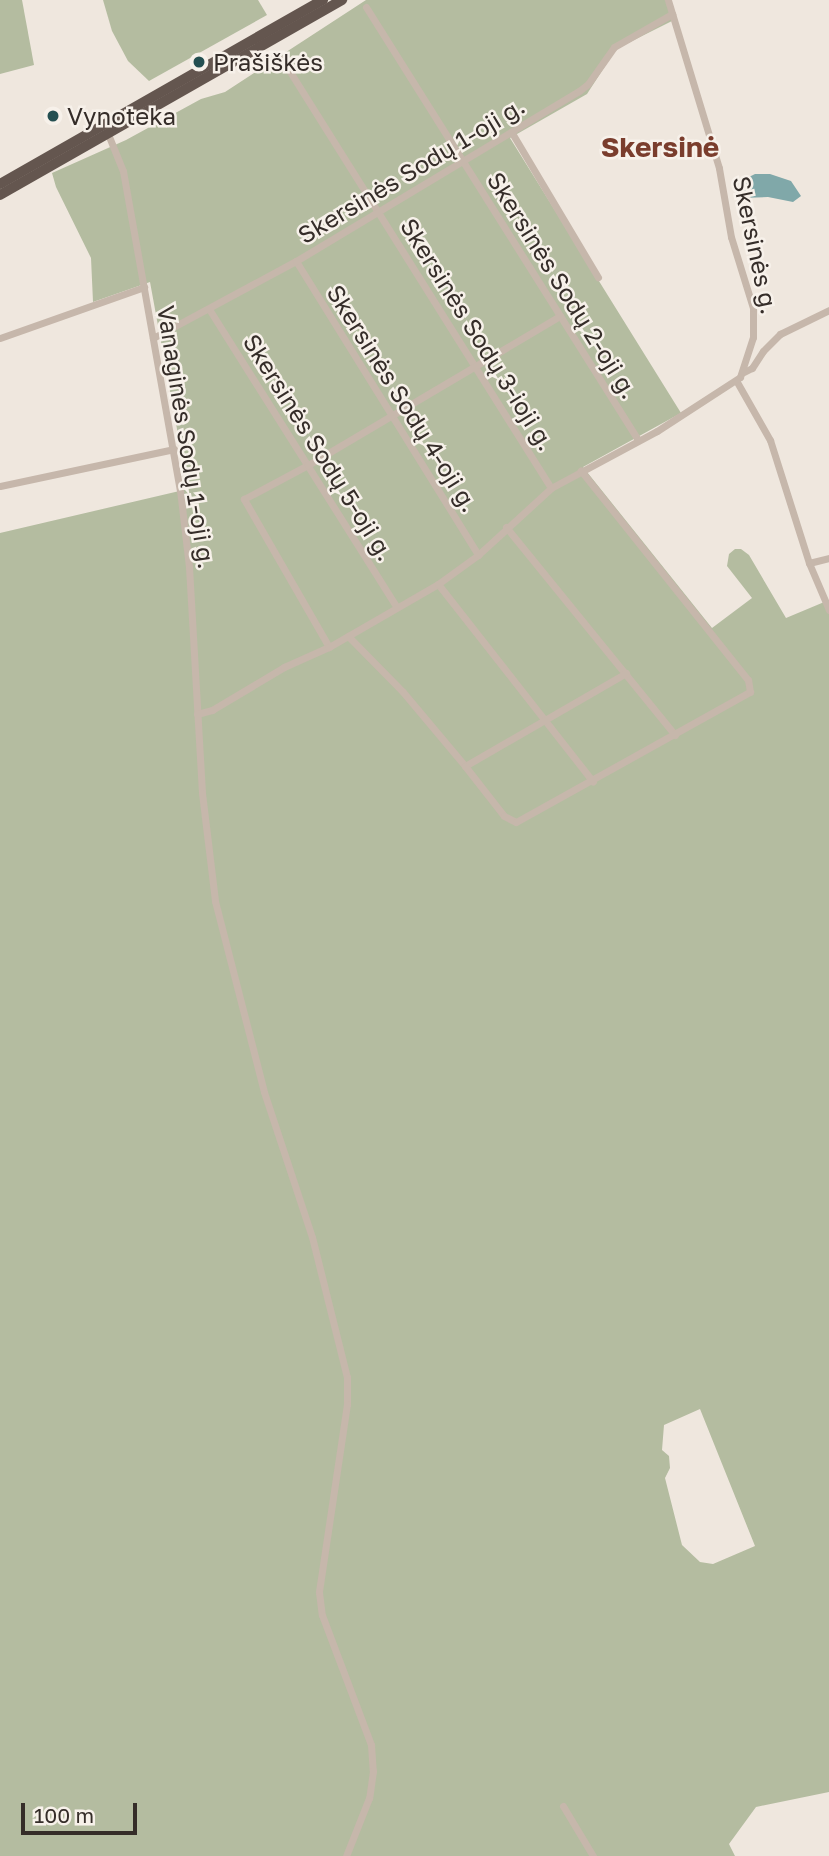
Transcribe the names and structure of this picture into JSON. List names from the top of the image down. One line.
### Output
{"streets":{"street":["Skersinės Sodų 1-oji g.","Skersinės g.","Skersinės Sodų 2-oji g.","Skersinės Sodų 3-ioji g.","Skersinės Sodų 4-oji g.","Vanaginės Sodų 1-oji g.","Skersinės Sodų 5-oji g."]},"crossings":[["Skersinės Sodų 1-oji g.","Skersinės g."],["Skersinės Sodų 1-oji g.","Skersinės Sodų 2-oji g."],["Skersinės Sodų 1-oji g.","Skersinės Sodų 3-ioji g."],["Skersinės Sodų 1-oji g.","Skersinės Sodų 4-oji g."],["Skersinės Sodų 1-oji g.","Vanaginės Sodų 1-oji g."],["Skersinės Sodų 1-oji g.","Skersinės Sodų 5-oji g."]],"districts":["Skersinė"],"places":["Prašiškės","Vynoteka"],"scale_bar":"100 m"}
